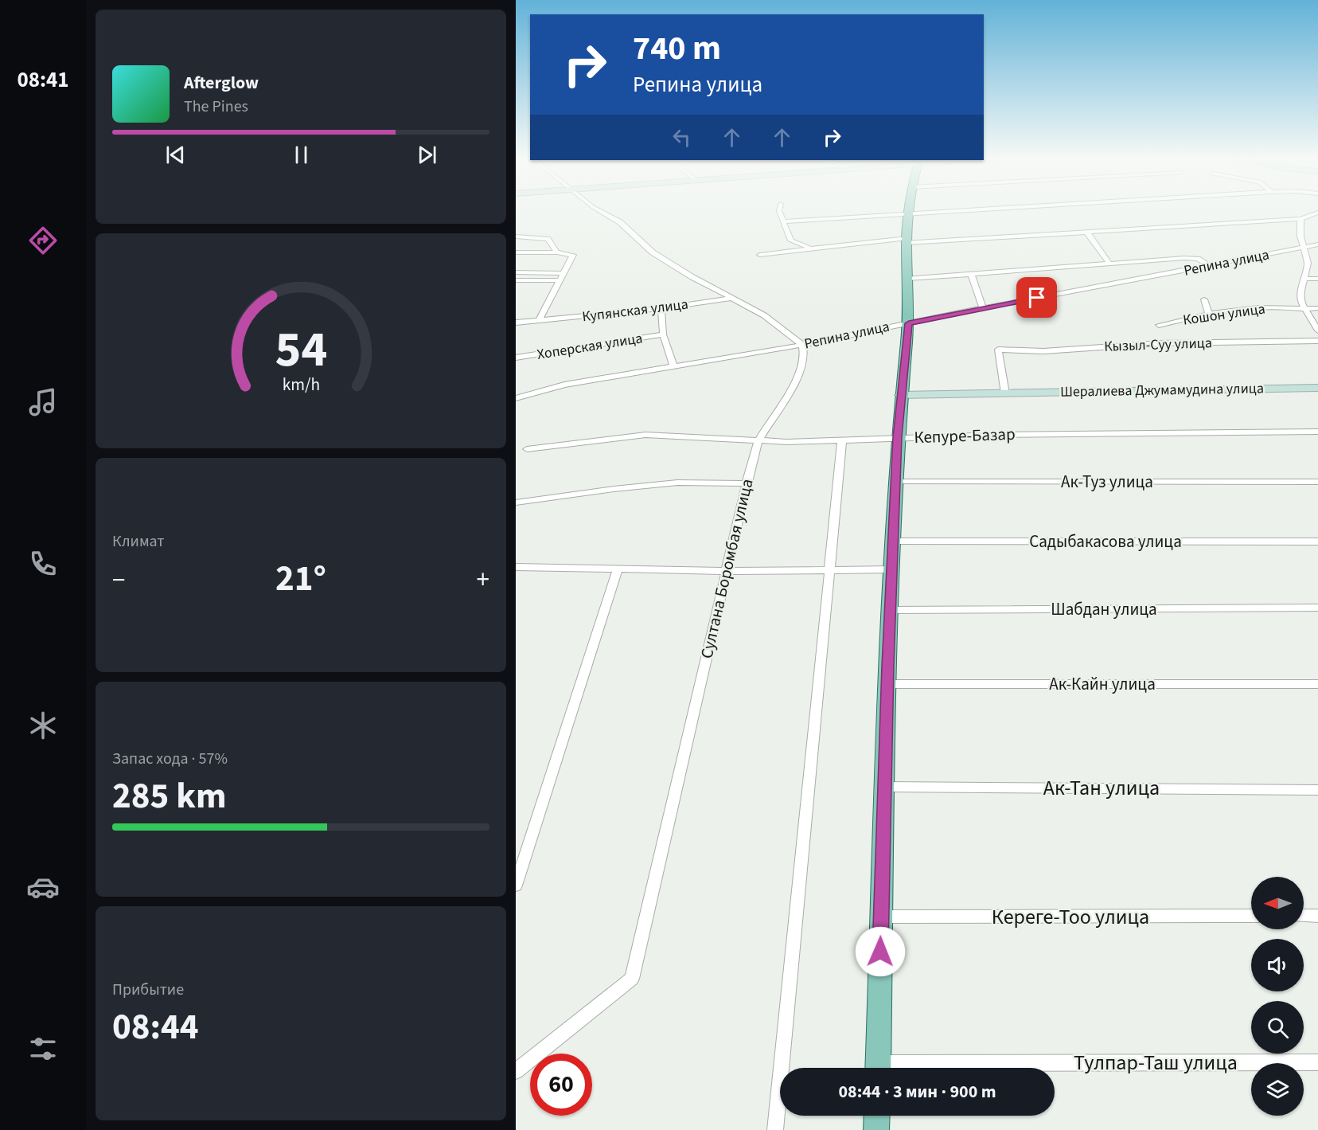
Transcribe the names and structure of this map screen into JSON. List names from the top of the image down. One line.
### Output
{"streets":{"main road":["Шералиева Джумамудина улица"],"street":["Репина улица","Купянская улица","Кошон улица","Кызыл-Суу улица","Хоперская улица","Кепуре-Базар","Ак-Туз улица","Садыбакасова улица","Султана Боромбая улица","Шабдан улица","Ак-Кайн улица","Ак-Тан улица","Кереге-Тоо улица","Тулпар-Таш улица"]},"crossings":[["Репина улица","Хоперская улица"],["Репина улица","Султана Боромбая улица"],["Купянская улица","Хоперская улица"],["Кызыл-Суу улица","Шералиева Джумамудина улица"],["Кепуре-Базар","Султана Боромбая улица"]],"north":"left","page":{"tabs":"08:41","turn":["740 m","Репина улица"],"song":["Afterglow","The Pines"],"tile":["Климат",["Запас хода · 57%","285 km"],["Прибытие","08:44"]],"heat":["−","21°","+"],"limit":"60","trip":"08:44 · 3 мин · 900 m","gauge":["54","km/h"]}}
